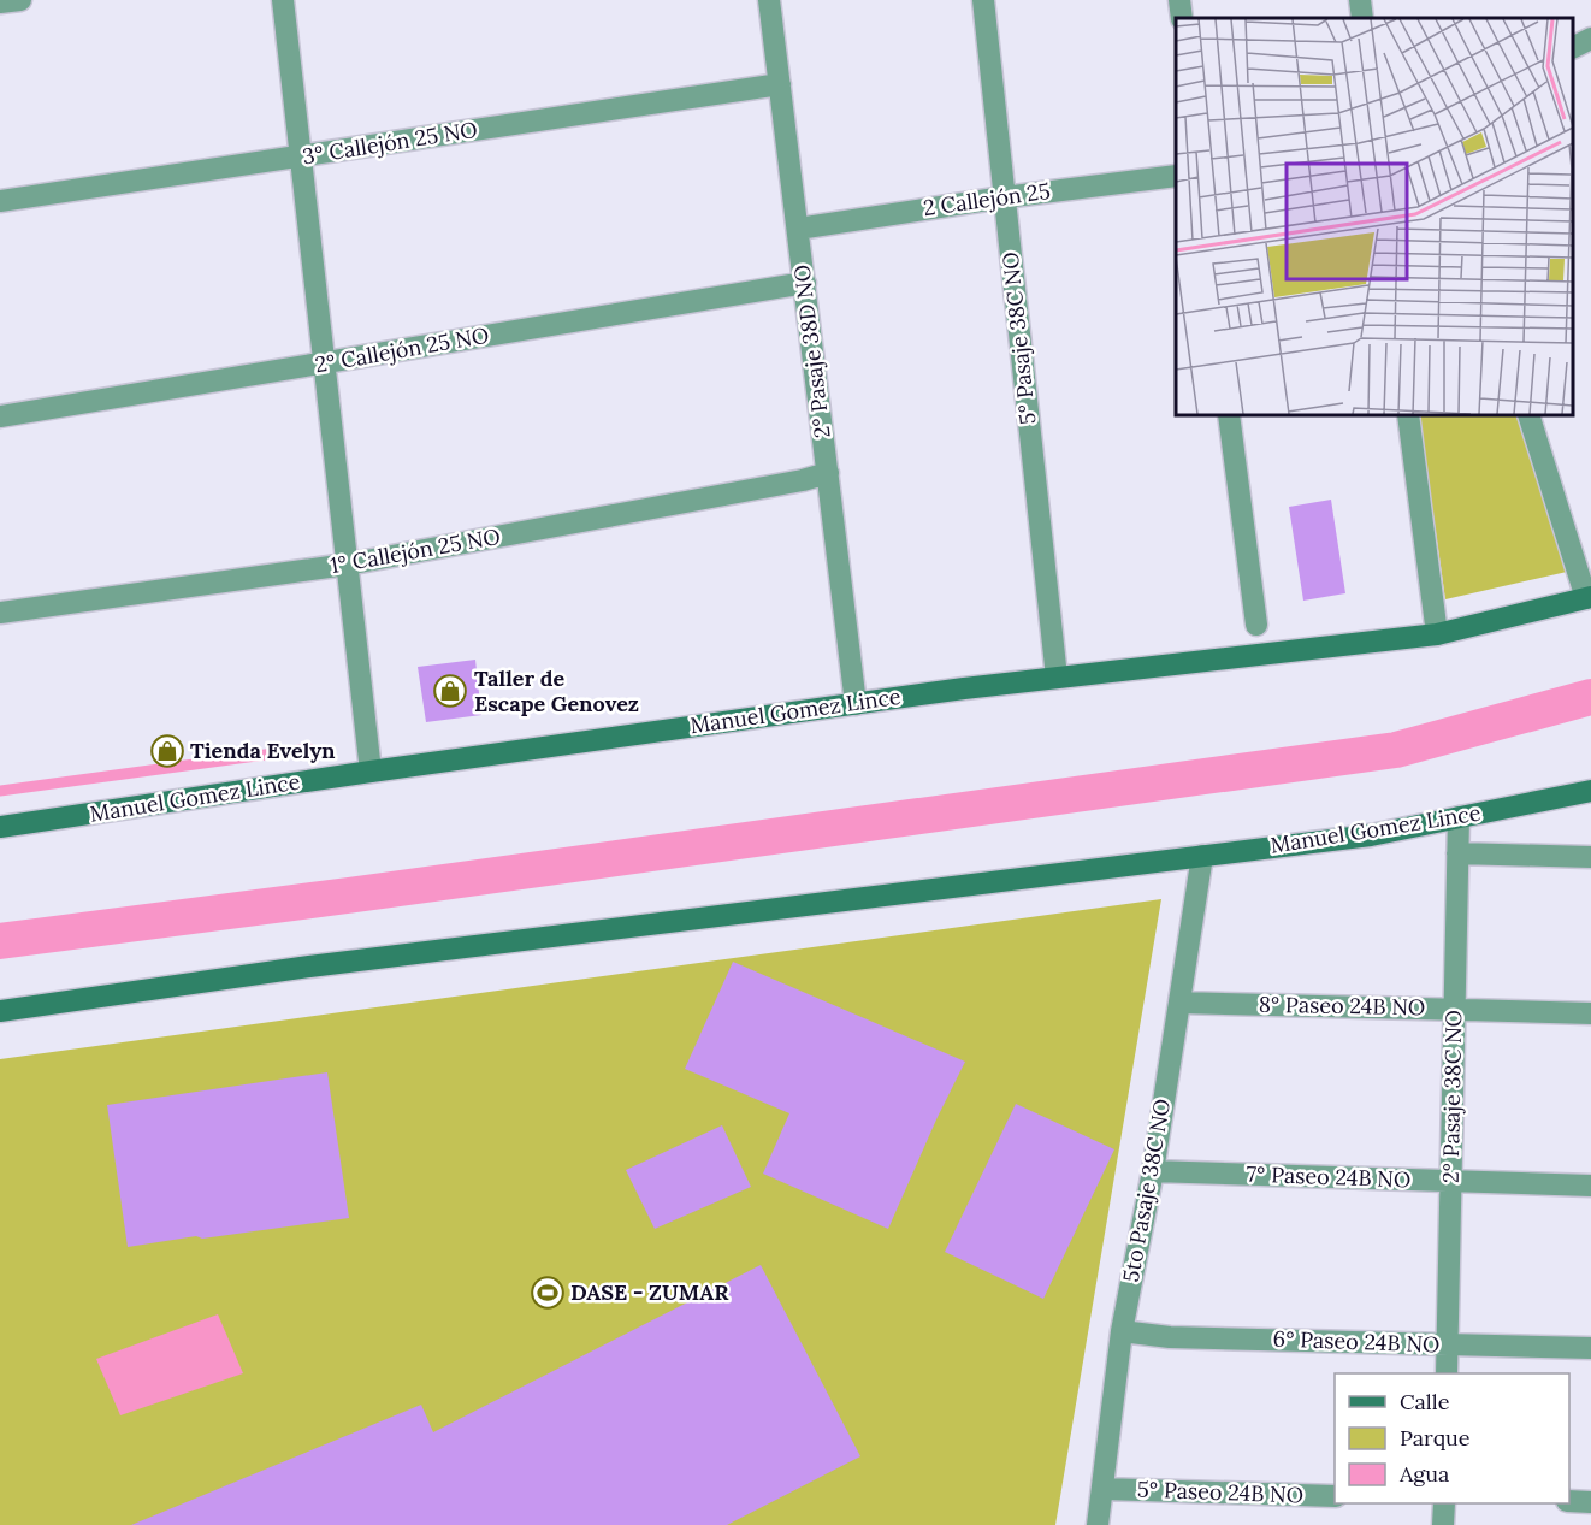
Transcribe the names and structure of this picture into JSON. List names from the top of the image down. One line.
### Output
{"streets":{"main road":["Manuel Gomez Lince"],"street":["3° Callejón 25 NO","2 Callejón 25","5° Pasaje 38C NO","2° Callejón 25 NO","2° Pasaje 38D NO","1° Callejón 25 NO","8° Paseo 24B NO","2° Pasaje 38C NO","7° Paseo 24B NO","5to Pasaje 38C NO","6° Paseo 24B NO","5° Paseo 24B NO"]},"crossings":[["3° Callejón 25 NO","2° Pasaje 38D NO"],["2 Callejón 25","5° Pasaje 38C NO"],["2 Callejón 25","2° Pasaje 38D NO"],["5° Pasaje 38C NO","Manuel Gomez Lince"],["2° Callejón 25 NO","2° Pasaje 38D NO"],["2° Pasaje 38D NO","1° Callejón 25 NO"],["2° Pasaje 38D NO","Manuel Gomez Lince"],["Manuel Gomez Lince","2° Pasaje 38C NO"],["Manuel Gomez Lince","5to Pasaje 38C NO"],["8° Paseo 24B NO","2° Pasaje 38C NO"],["8° Paseo 24B NO","5to Pasaje 38C NO"],["2° Pasaje 38C NO","7° Paseo 24B NO"],["2° Pasaje 38C NO","6° Paseo 24B NO"],["7° Paseo 24B NO","5to Pasaje 38C NO"],["5to Pasaje 38C NO","6° Paseo 24B NO"],["5to Pasaje 38C NO","5° Paseo 24B NO"]],"places":{"shop":["Taller de Escape Genovez","Tienda Evelyn"],"sports":["DASE - ZUMAR"]},"legend":["Calle","Parque","Agua"]}
